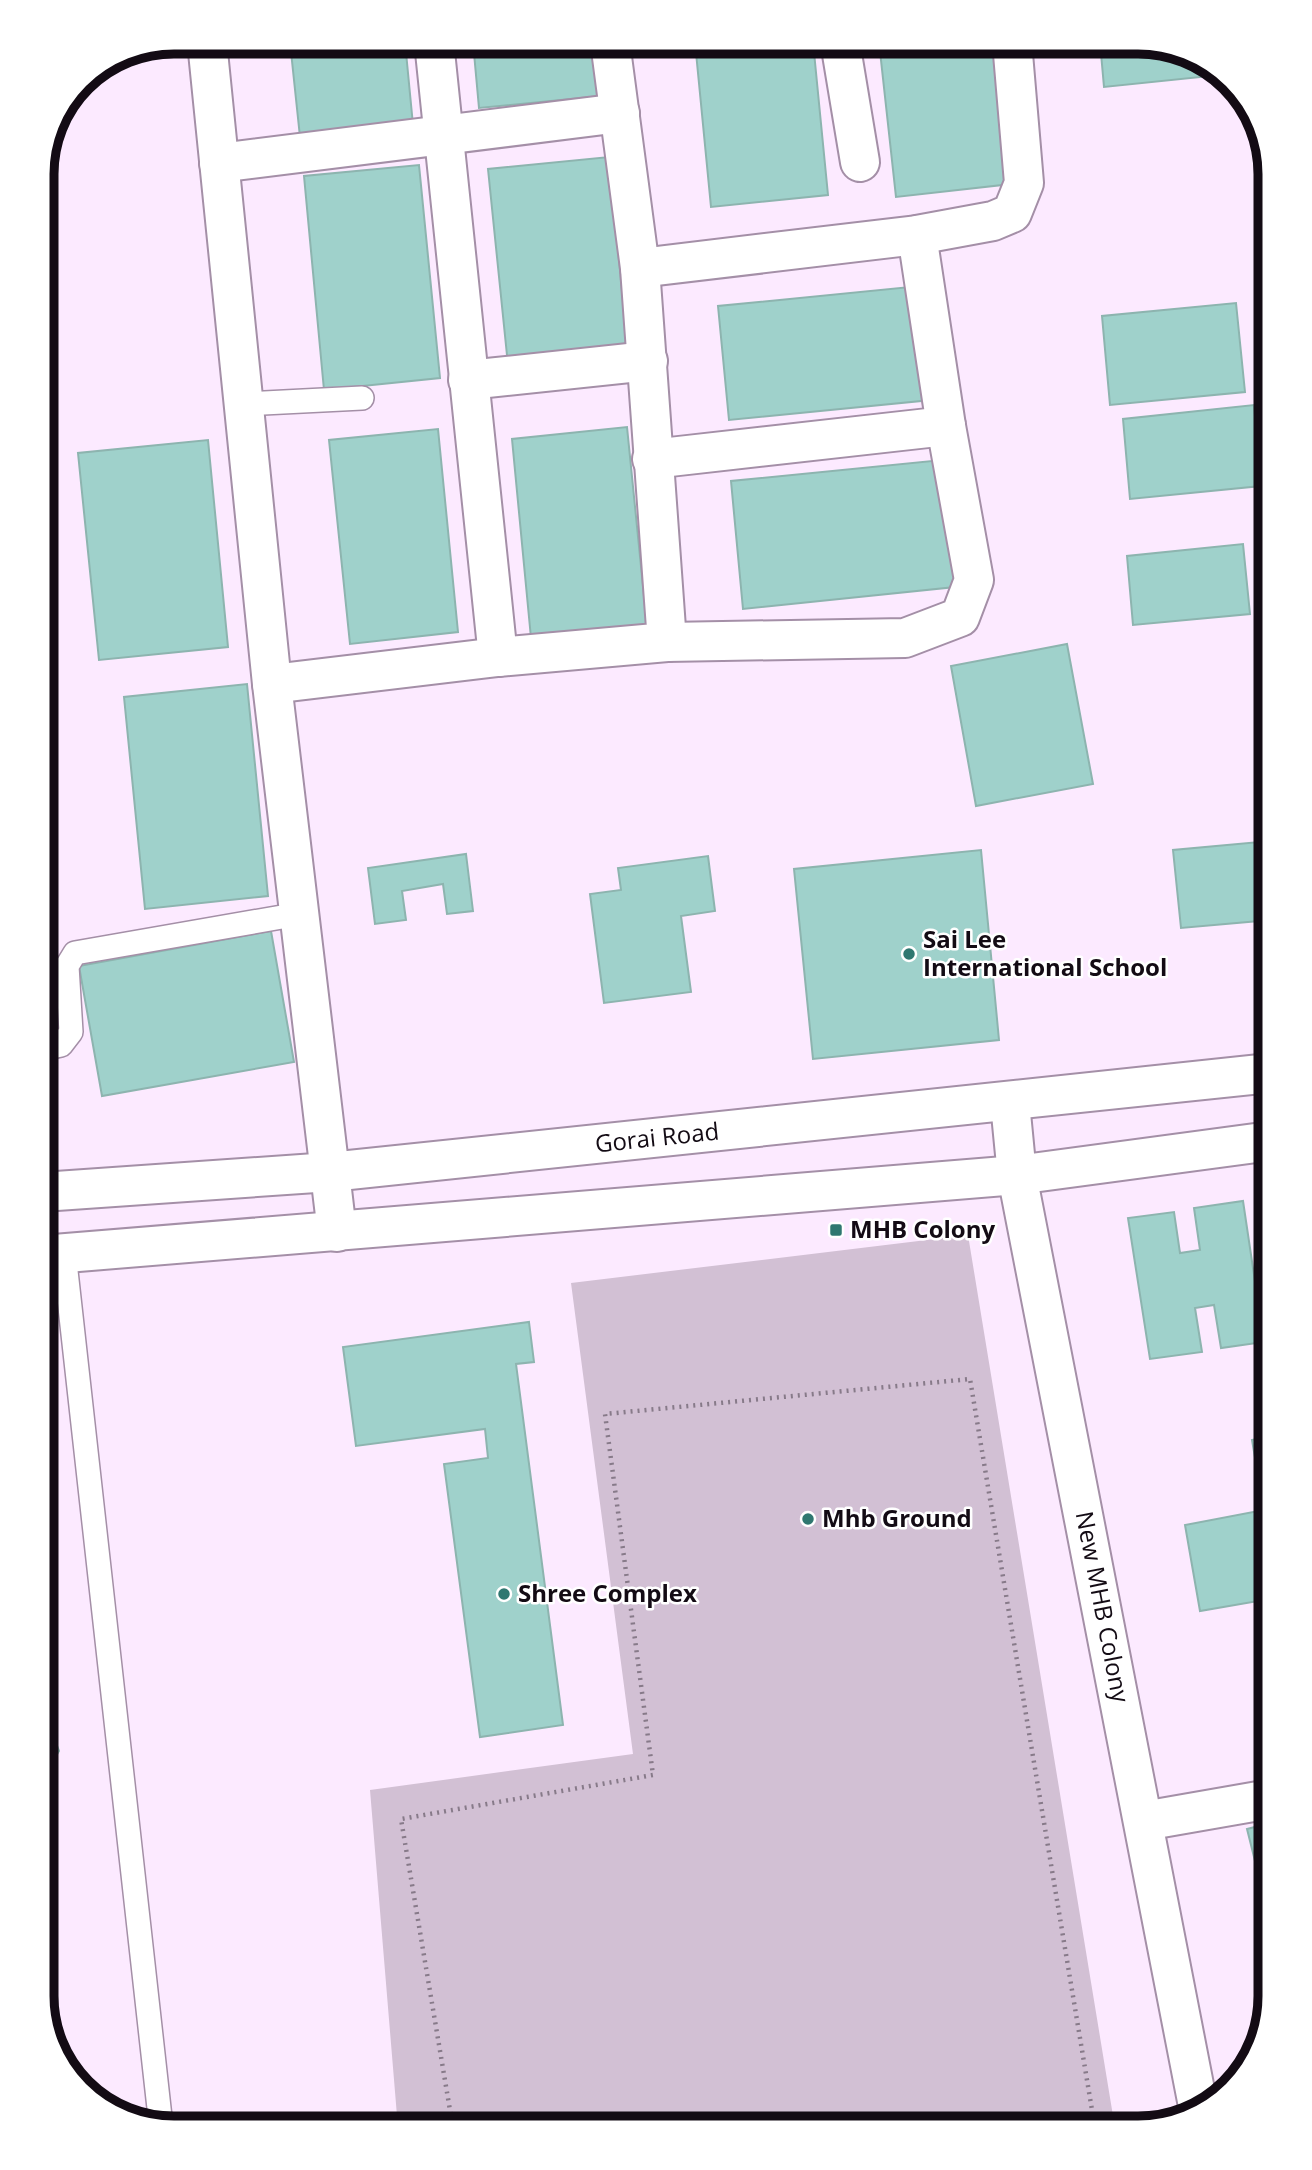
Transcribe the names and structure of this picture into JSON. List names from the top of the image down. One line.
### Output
{"streets":{"street":["Gorai Road","New MHB Colony"]},"crossings":[["Gorai Road","New MHB Colony"]],"places":{"other":["Sai Lee International School","Mhb Ground","Shree Complex"],"transit":["MHB Colony"]}}
